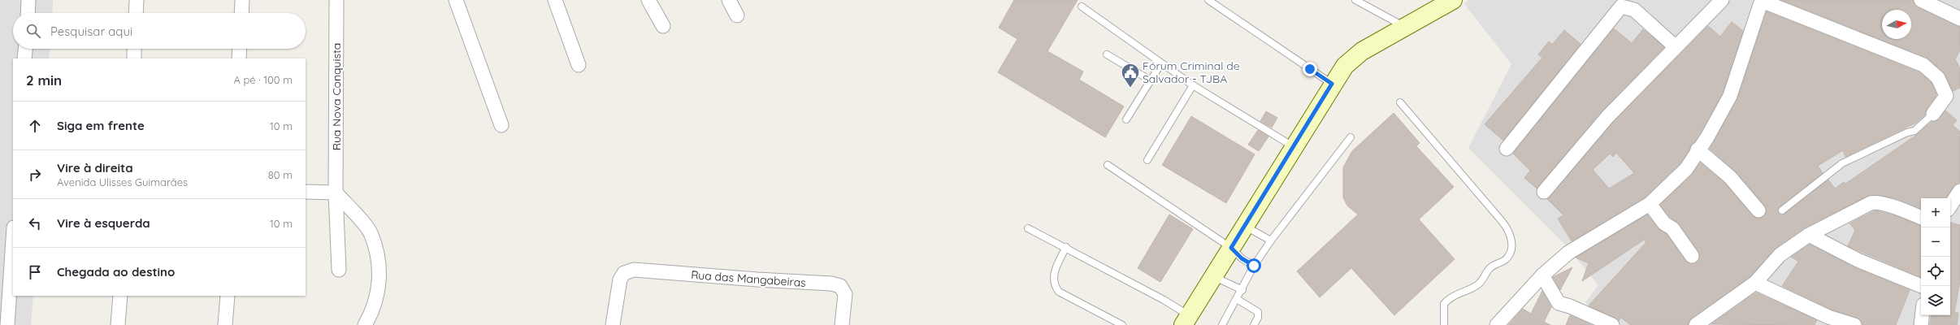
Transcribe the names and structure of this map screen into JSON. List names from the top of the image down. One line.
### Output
{"streets":{"street":["Rua Nova Conquista","Rua das Mangabeiras"]},"places":{"public building":["Fórum Criminal de Salvador - TJBA"]},"north":"right","page":{"search":"Pesquisar aqui","heading":["2 min","A pé · 100 m"],"list":[["Siga em frente","10 m"],["Vire à direita","Avenida Ulisses Guimarães","80 m"],["Vire à esquerda","10 m"],"Chegada ao destino"],"map_buttons":["+","−"]}}
